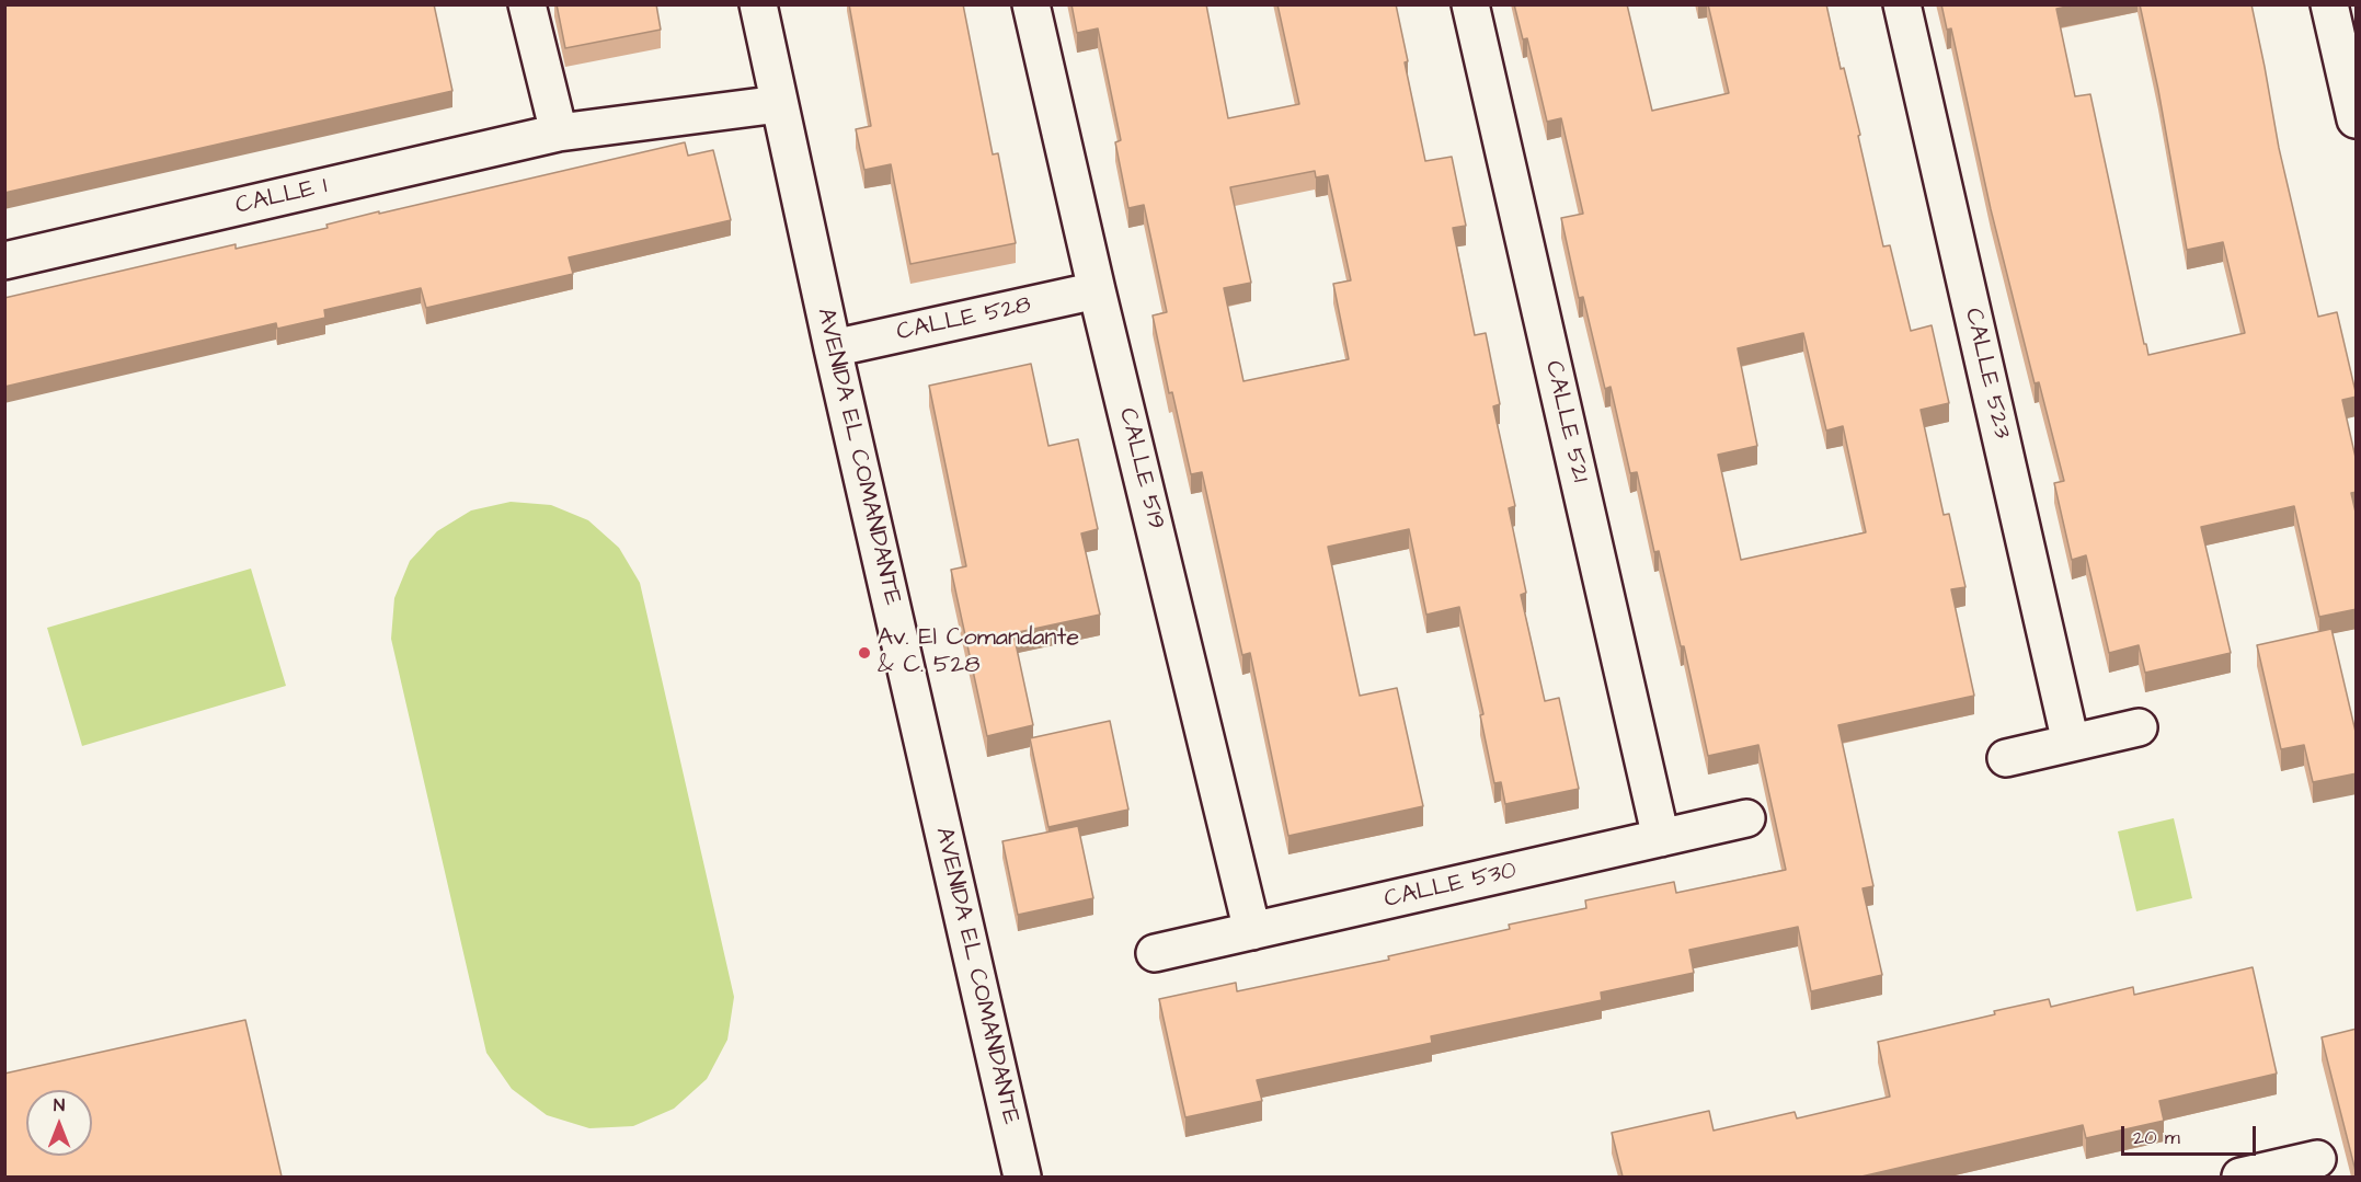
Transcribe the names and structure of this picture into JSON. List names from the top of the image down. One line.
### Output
{"streets":{"street":["CALLE 1","CALLE 528","CALLE 523","CALLE 521","AVENIDA EL COMANDANTE","CALLE 519","CALLE 530"]},"crossings":[["CALLE 1","AVENIDA EL COMANDANTE"],["CALLE 528","AVENIDA EL COMANDANTE"],["CALLE 528","CALLE 519"],["CALLE 521","CALLE 530"],["CALLE 519","CALLE 530"]],"places":["Av. El Comandante & C. 528"],"scale_bar":"20 m","north":"top"}
